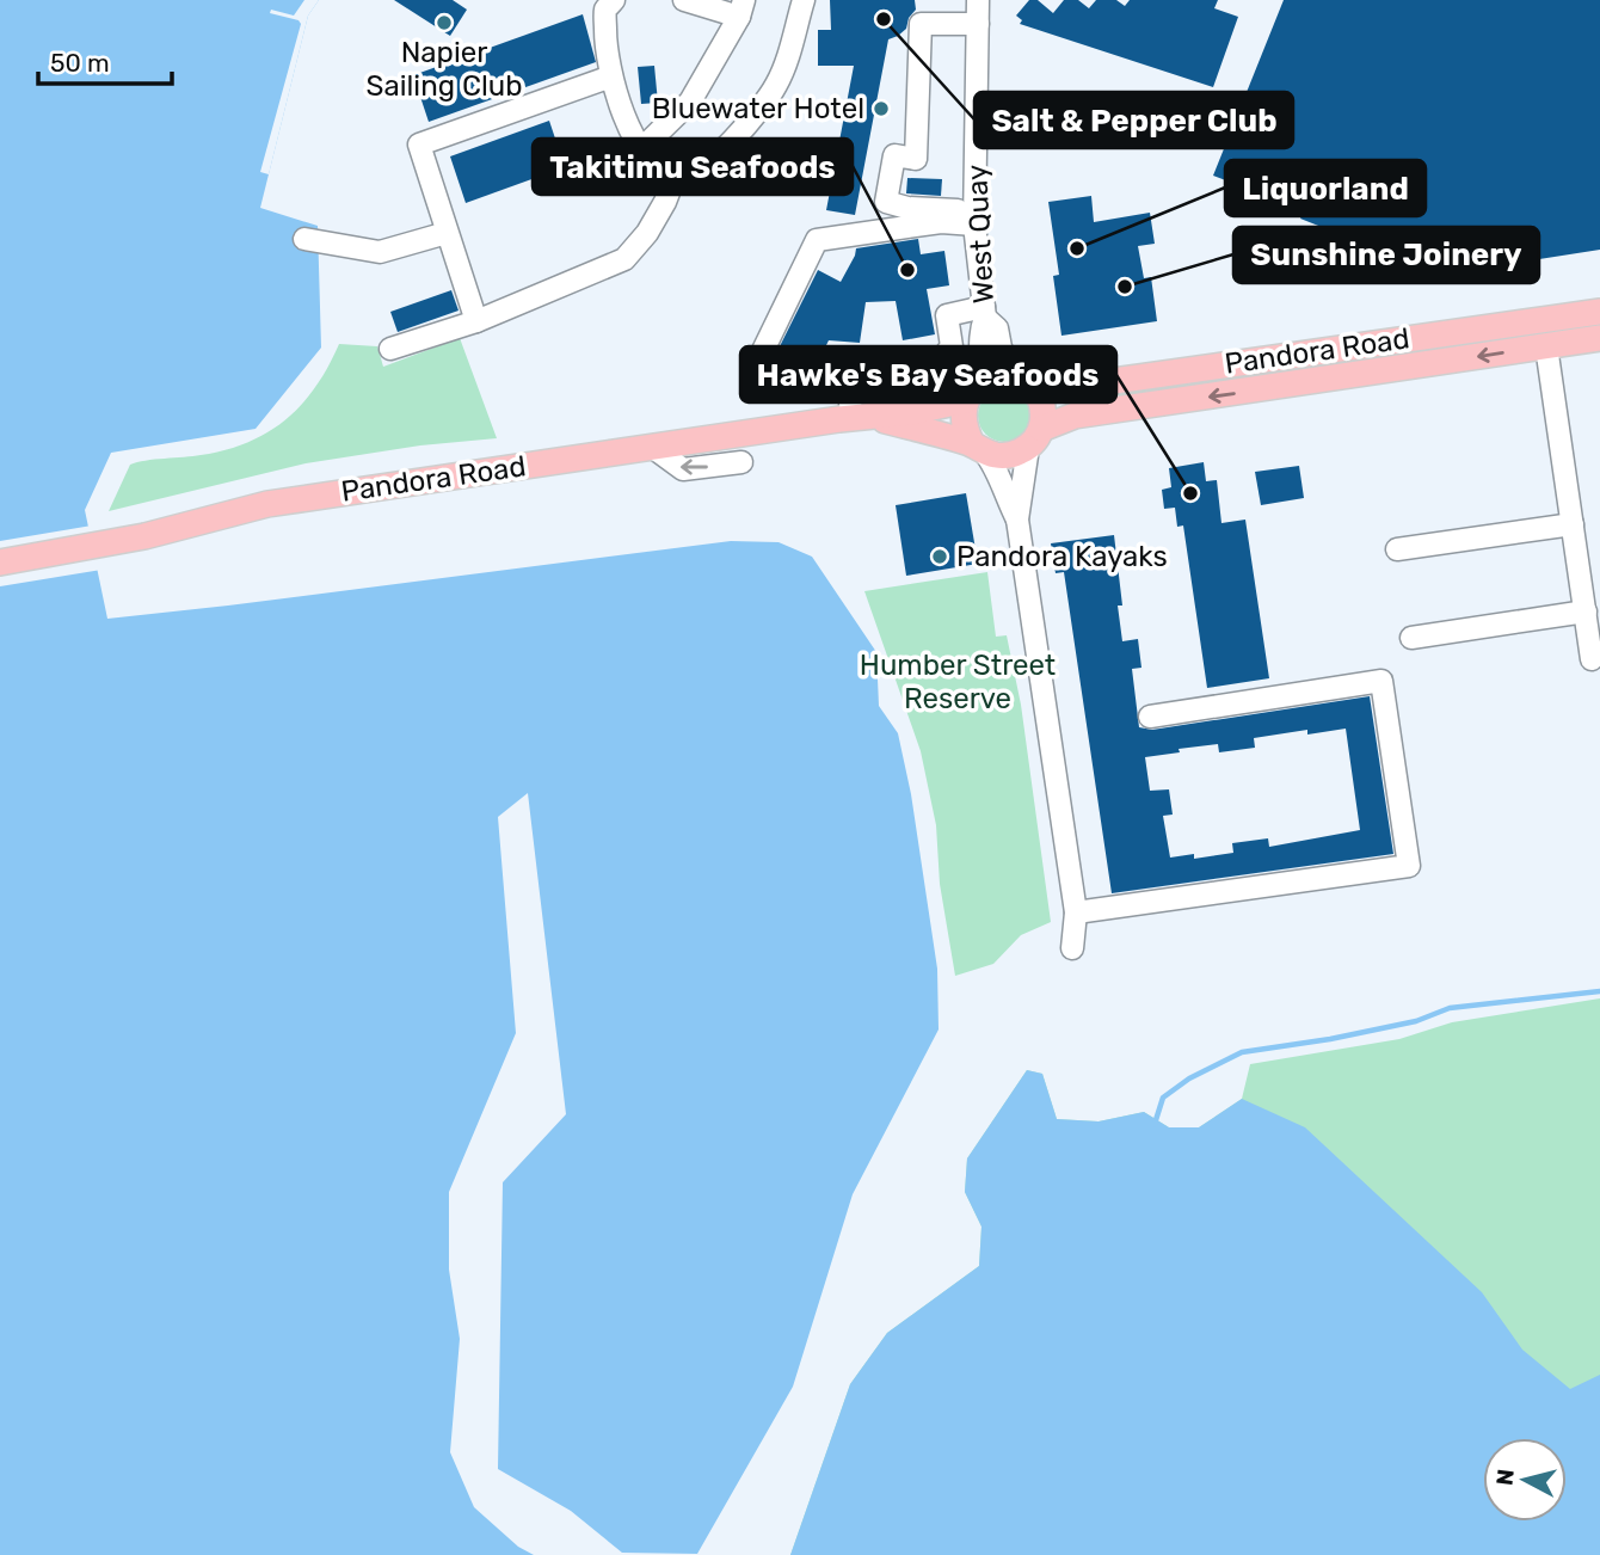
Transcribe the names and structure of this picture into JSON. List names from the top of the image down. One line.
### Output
{"streets":{"main road":["Pandora Road"],"street":["West Quay"]},"crossings":[["West Quay","Pandora Road"]],"parks":["Humber Street Reserve"],"places":["Salt & Pepper Club","Napier Sailing Club","Bluewater Hotel","Liquorland","Takitimu Seafoods","Sunshine Joinery","Hawke's Bay Seafoods","Pandora Kayaks"],"scale_bar":"50 m","north":"left"}
